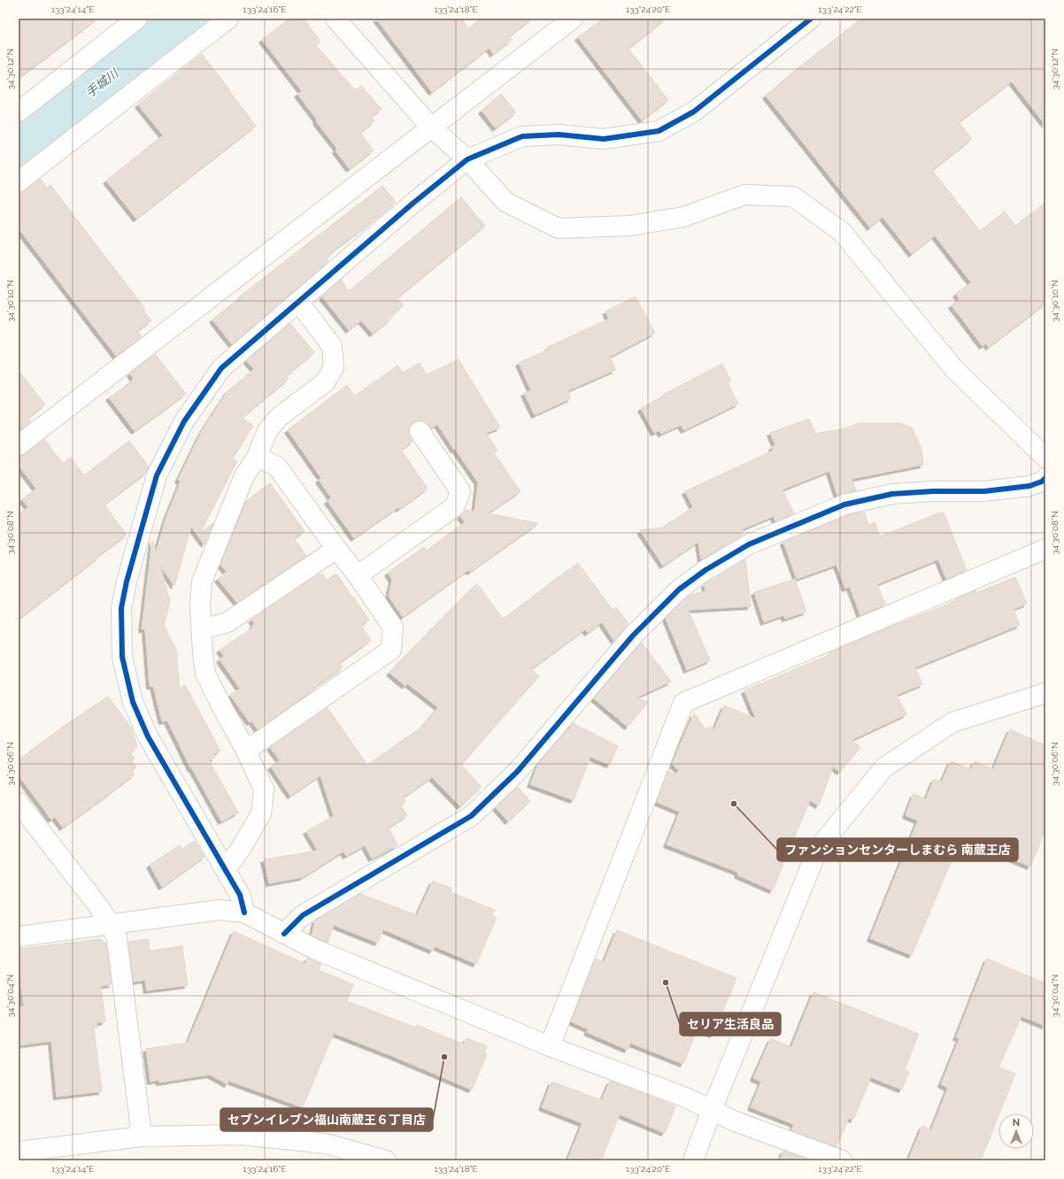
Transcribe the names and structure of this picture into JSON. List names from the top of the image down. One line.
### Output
{"water":["手城川"],"places":["ファンションセンターしまむら 南蔵王店","セリア生活良品","セブンイレブン福山南蔵王６丁目店"],"north":"top","coordinates":["133°24'14\"E","133°24'16\"E","133°24'18\"E","133°24'20\"E","133°24'22\"E","34°30'12\"N","34°30'10\"N","34°30'08\"N","34°30'06\"N","34°30'04\"N"]}
